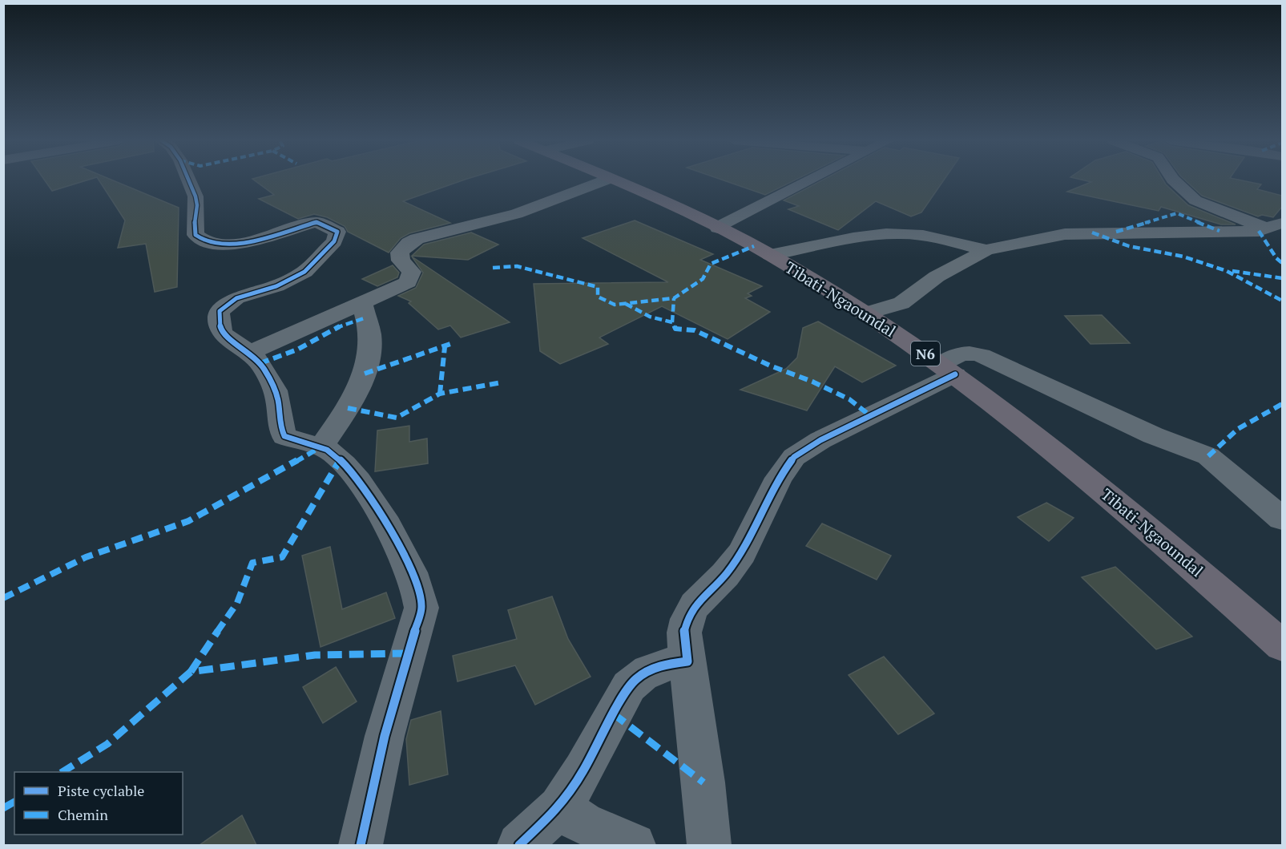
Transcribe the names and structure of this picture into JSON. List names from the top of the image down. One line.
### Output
{"streets":{"highway":["Tibati-Ngaoundal","N6"]},"legend":["Piste cyclable","Chemin"]}
